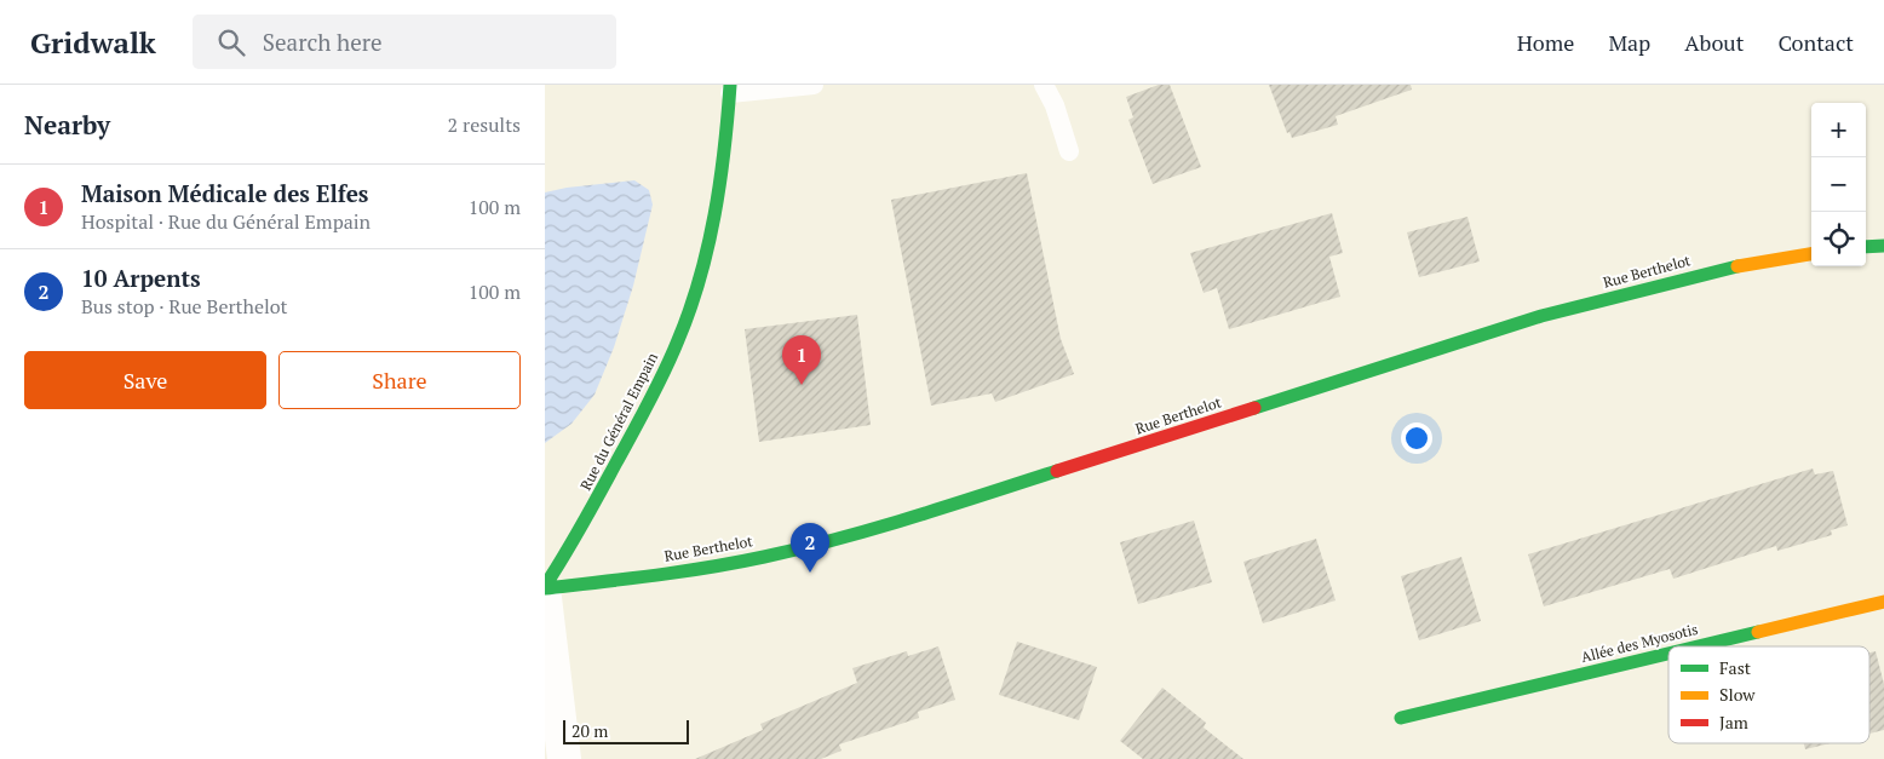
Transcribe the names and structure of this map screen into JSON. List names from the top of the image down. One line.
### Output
{"streets":{"street":["Rue Berthelot","Rue du Général Empain","Allée des Myosotis"]},"crossings":[["Rue Berthelot","Rue du Général Empain"]],"legend":["Fast","Slow","Jam"],"scale_bar":"20 m","page":{"header":"Gridwalk","search":"Search here","nav":["Home","Map","About","Contact"],"heading":["Nearby","2 results"],"map_buttons":["+","−"],"list":[{"mark":"1","name":"Maison Médicale des Elfes","note":"Hospital · Rue du Général Empain","value":"100 m"},{"mark":"2","name":"10 Arpents","note":"Bus stop · Rue Berthelot","value":"100 m"}],"buttons":["Save","Share"],"pins":["1","2"],"scale":"20 m"}}
